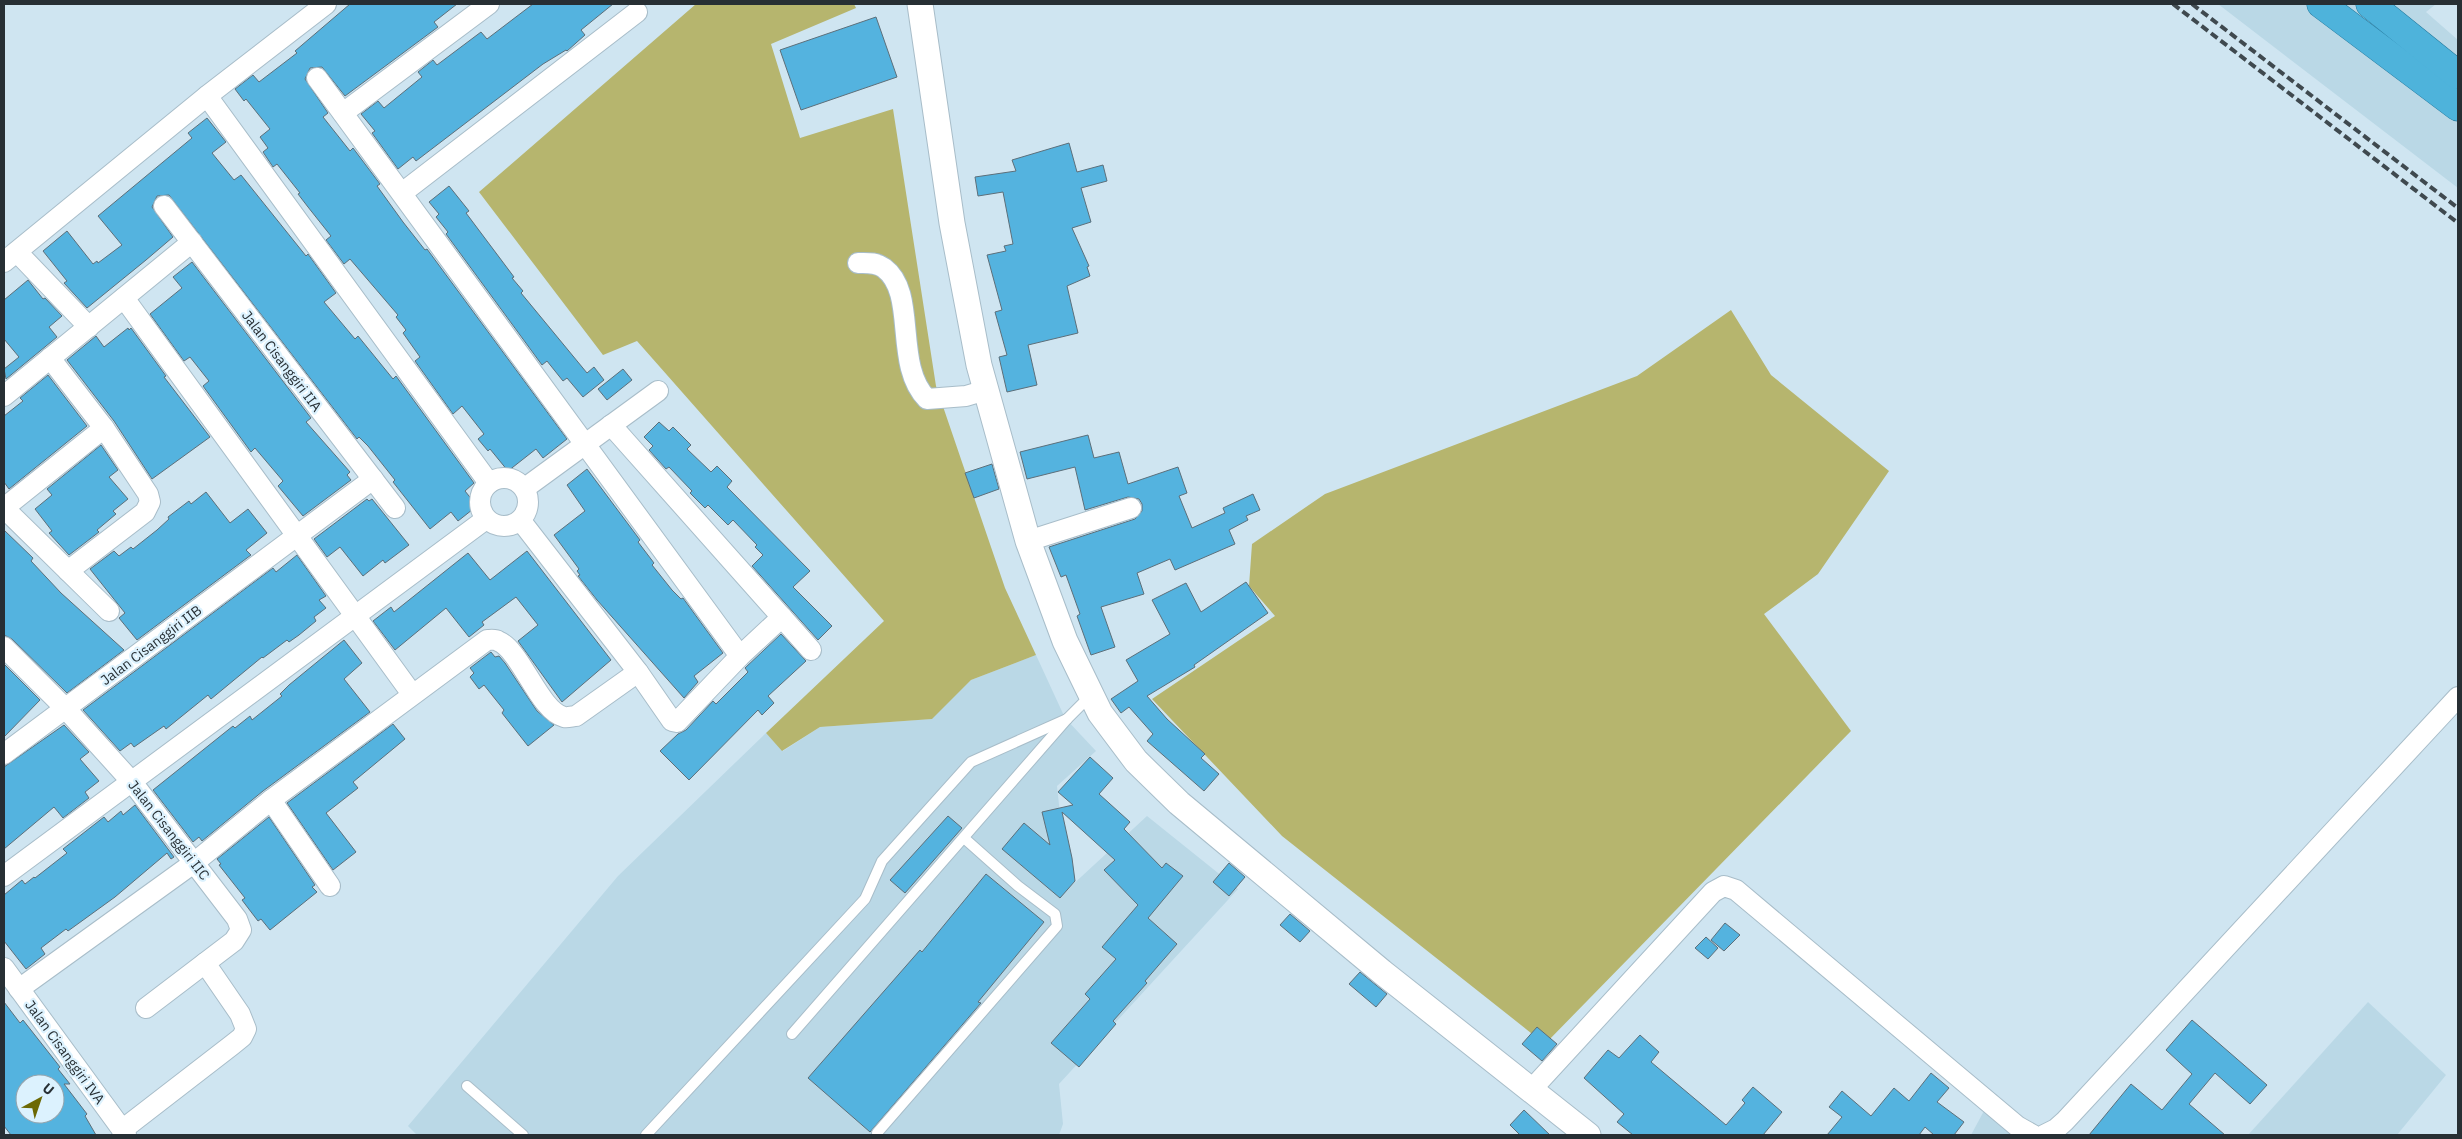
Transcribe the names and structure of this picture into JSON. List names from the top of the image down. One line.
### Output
{"streets":{"street":["Jalan Cisanggiri IIA","Jalan Cisanggiri IIB","Jalan Cisanggiri IIC","Jalan Cisanggiri IVA"]},"crossings":[["Jalan Cisanggiri IIB","Jalan Cisanggiri IIC"]],"north":"top right"}
